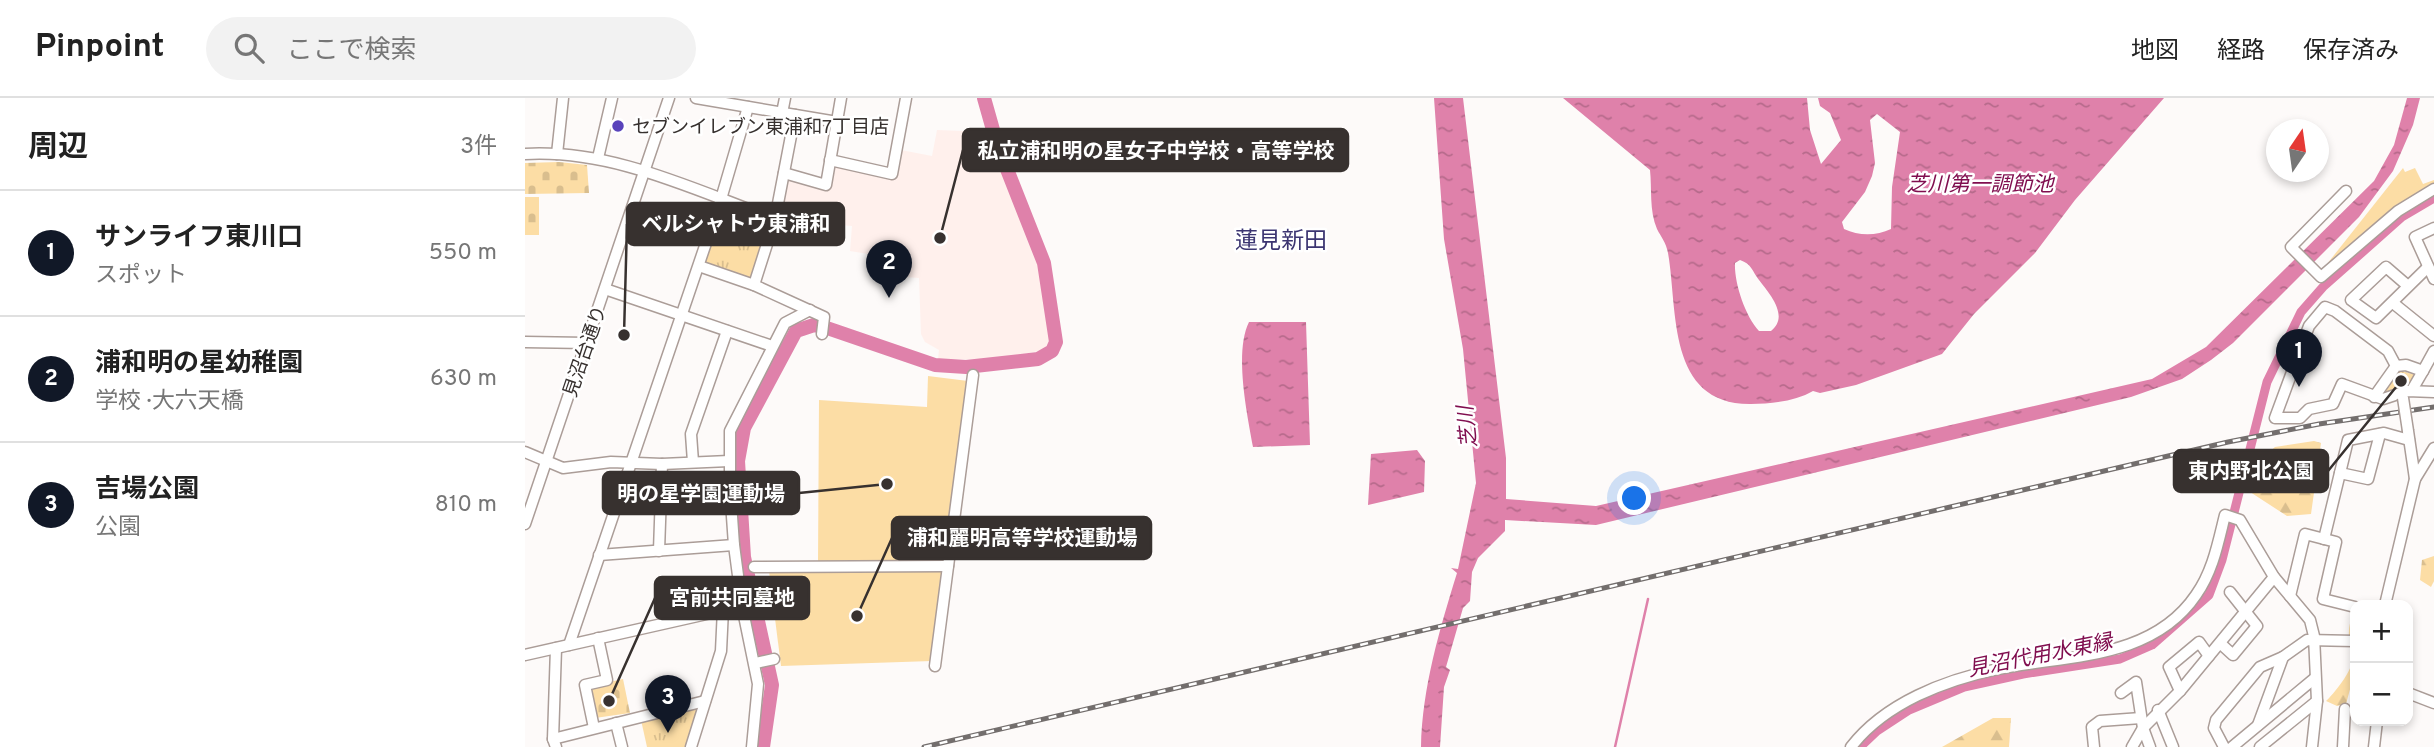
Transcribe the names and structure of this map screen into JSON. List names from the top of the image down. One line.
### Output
{"streets":{"street":["見沼台通り"]},"districts":["蓮見新田"],"water":["芝川第一調節池","芝川","見沼代用水東縁"],"places":["セブンイレブン東浦和7丁目店","私立浦和明の星女子中学校・高等学校","ベルシャトウ東浦和","東内野北公園","明の星学園運動場","浦和麗明高等学校運動場","宮前共同墓地"],"north":"top","page":{"header":"Pinpoint","search":"ここで検索","nav":["地図","経路","保存済み"],"heading":["周辺","3件"],"list":[{"mark":"1","name":"サンライフ東川口","note":"スポット","value":"550 m"},{"mark":"2","name":"浦和明の星幼稚園","note":"学校 · 大六天橋","value":"630 m"},{"mark":"3","name":"吉場公園","note":"公園","value":"810 m"}],"pins":["2","1","3"],"map_buttons":["+","−"]}}
